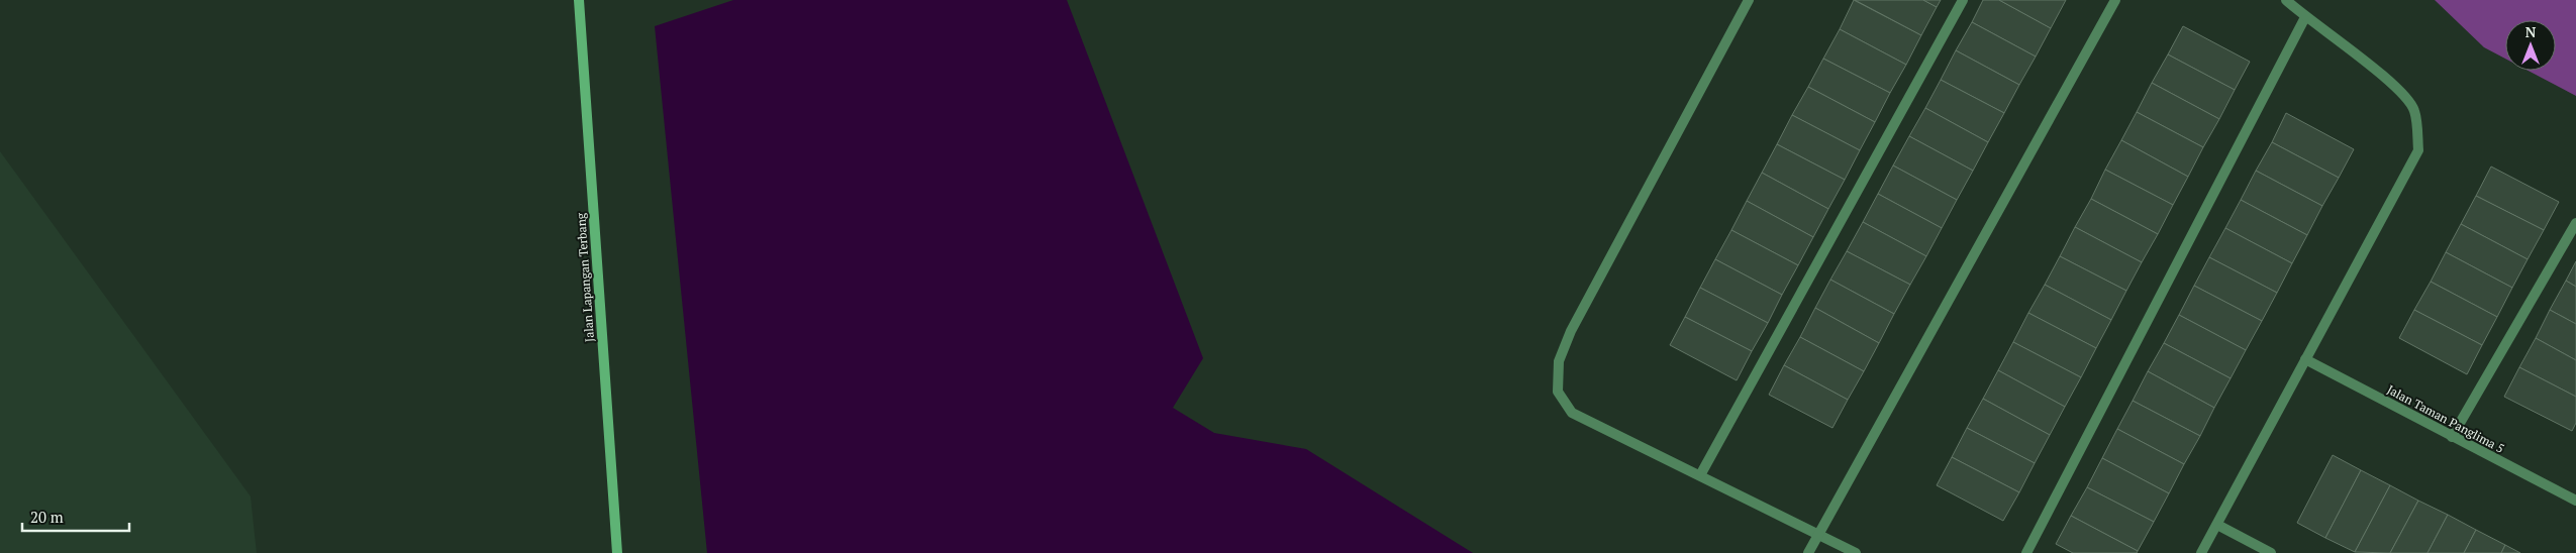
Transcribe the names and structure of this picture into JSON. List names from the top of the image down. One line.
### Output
{"streets":{"street":["Jalan Lapangan Terbang","Jalan Taman Panglima 5"]},"scale_bar":"20 m","north":"top"}
